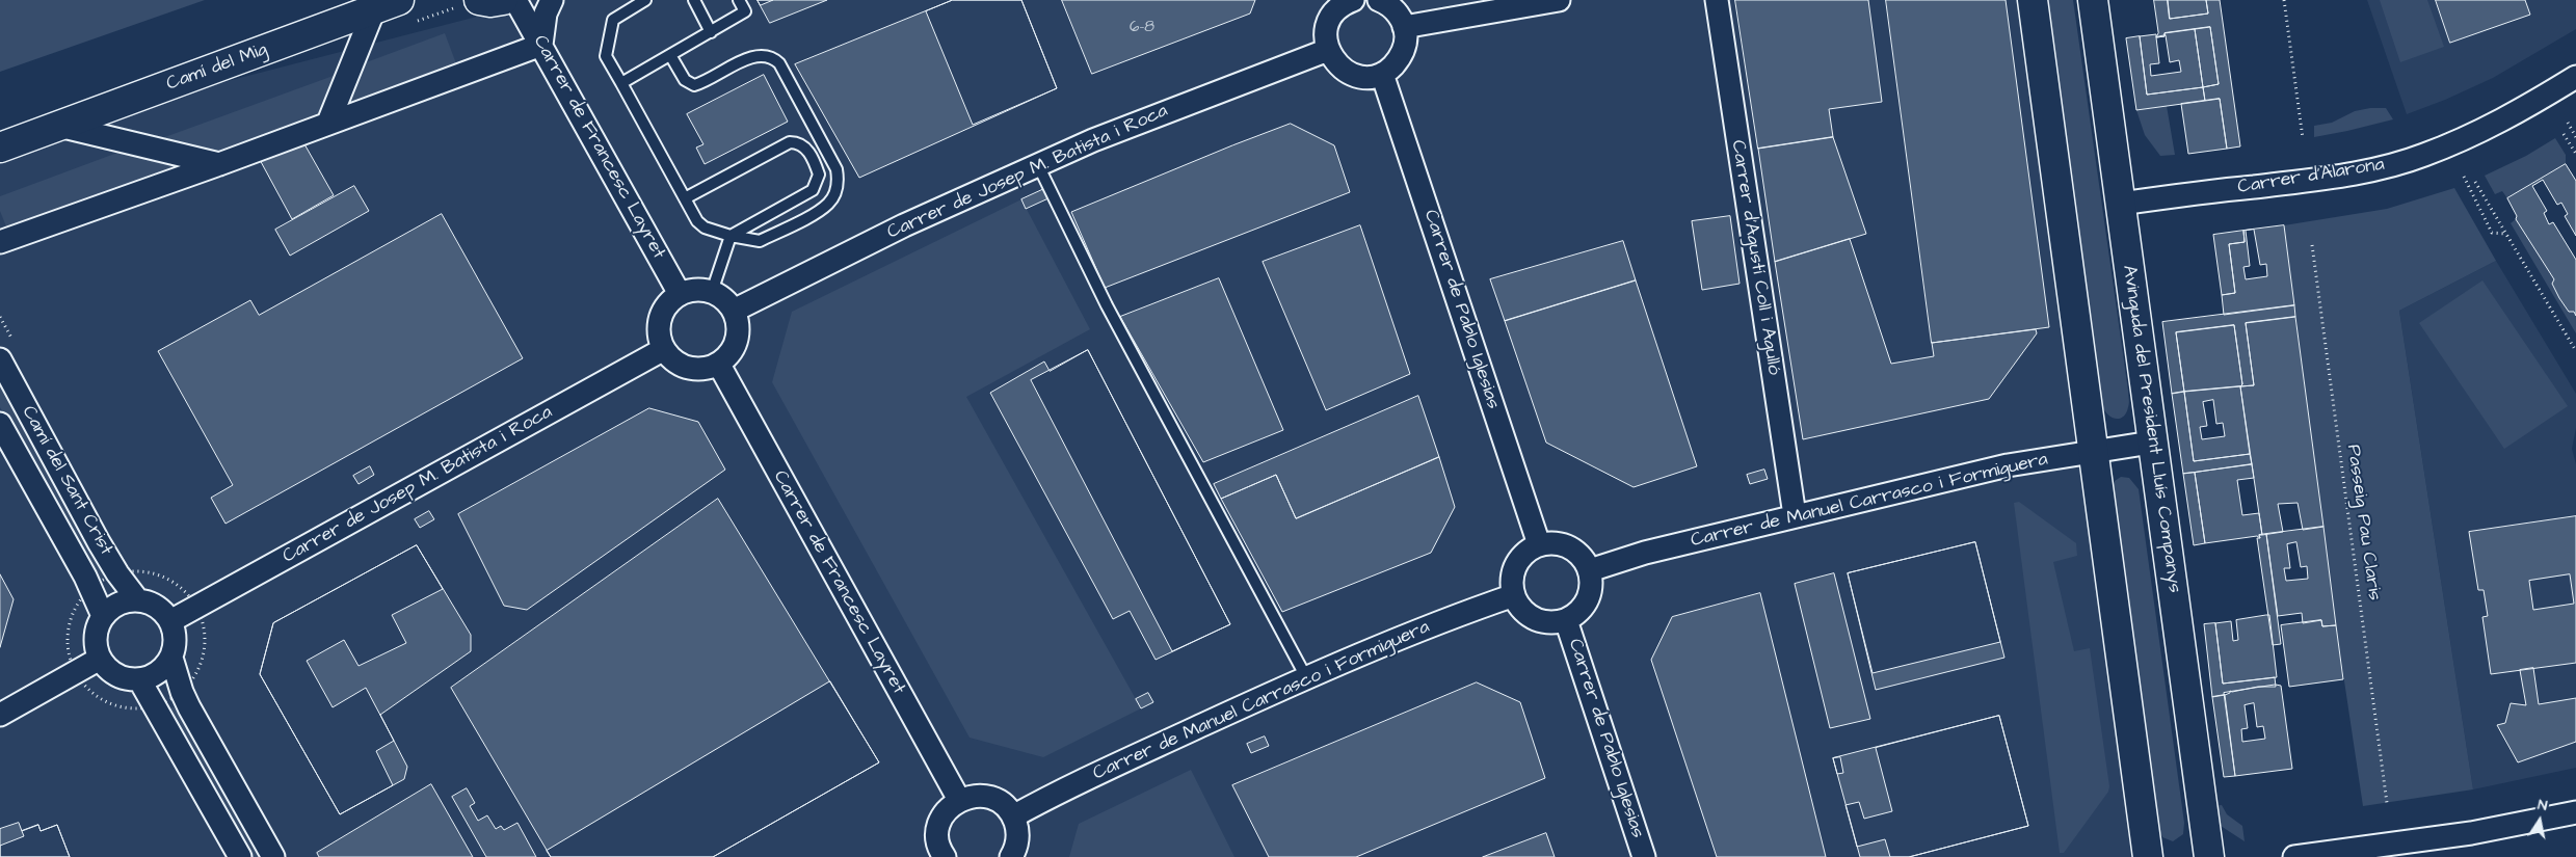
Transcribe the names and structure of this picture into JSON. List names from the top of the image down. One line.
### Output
{"streets":{"street":["Camí del Mig","Carrer de Francesc Layret","Carrer de Josep M. Batista i Roca","Carrer d'Alarona","Carrer d'Agustí Coll i Agulló","Carrer de Pablo Iglesias","Avinguda del President Lluís Companys","Camí del Sant Crist","Carrer de Manuel Carrasco i Formiguera"],"path":["Passeig Pau Claris"]},"crossings":[["Carrer de Francesc Layret","Carrer de Josep M. Batista i Roca"],["Carrer de Josep M. Batista i Roca","Camí del Sant Crist"],["Carrer d'Alarona","Avinguda del President Lluís Companys"],["Carrer d'Agustí Coll i Agulló","Carrer de Manuel Carrasco i Formiguera"],["Carrer de Pablo Iglesias","Carrer de Manuel Carrasco i Formiguera"],["Avinguda del President Lluís Companys","Carrer de Manuel Carrasco i Formiguera"]],"house_numbers":["6-8"],"north":"top"}
